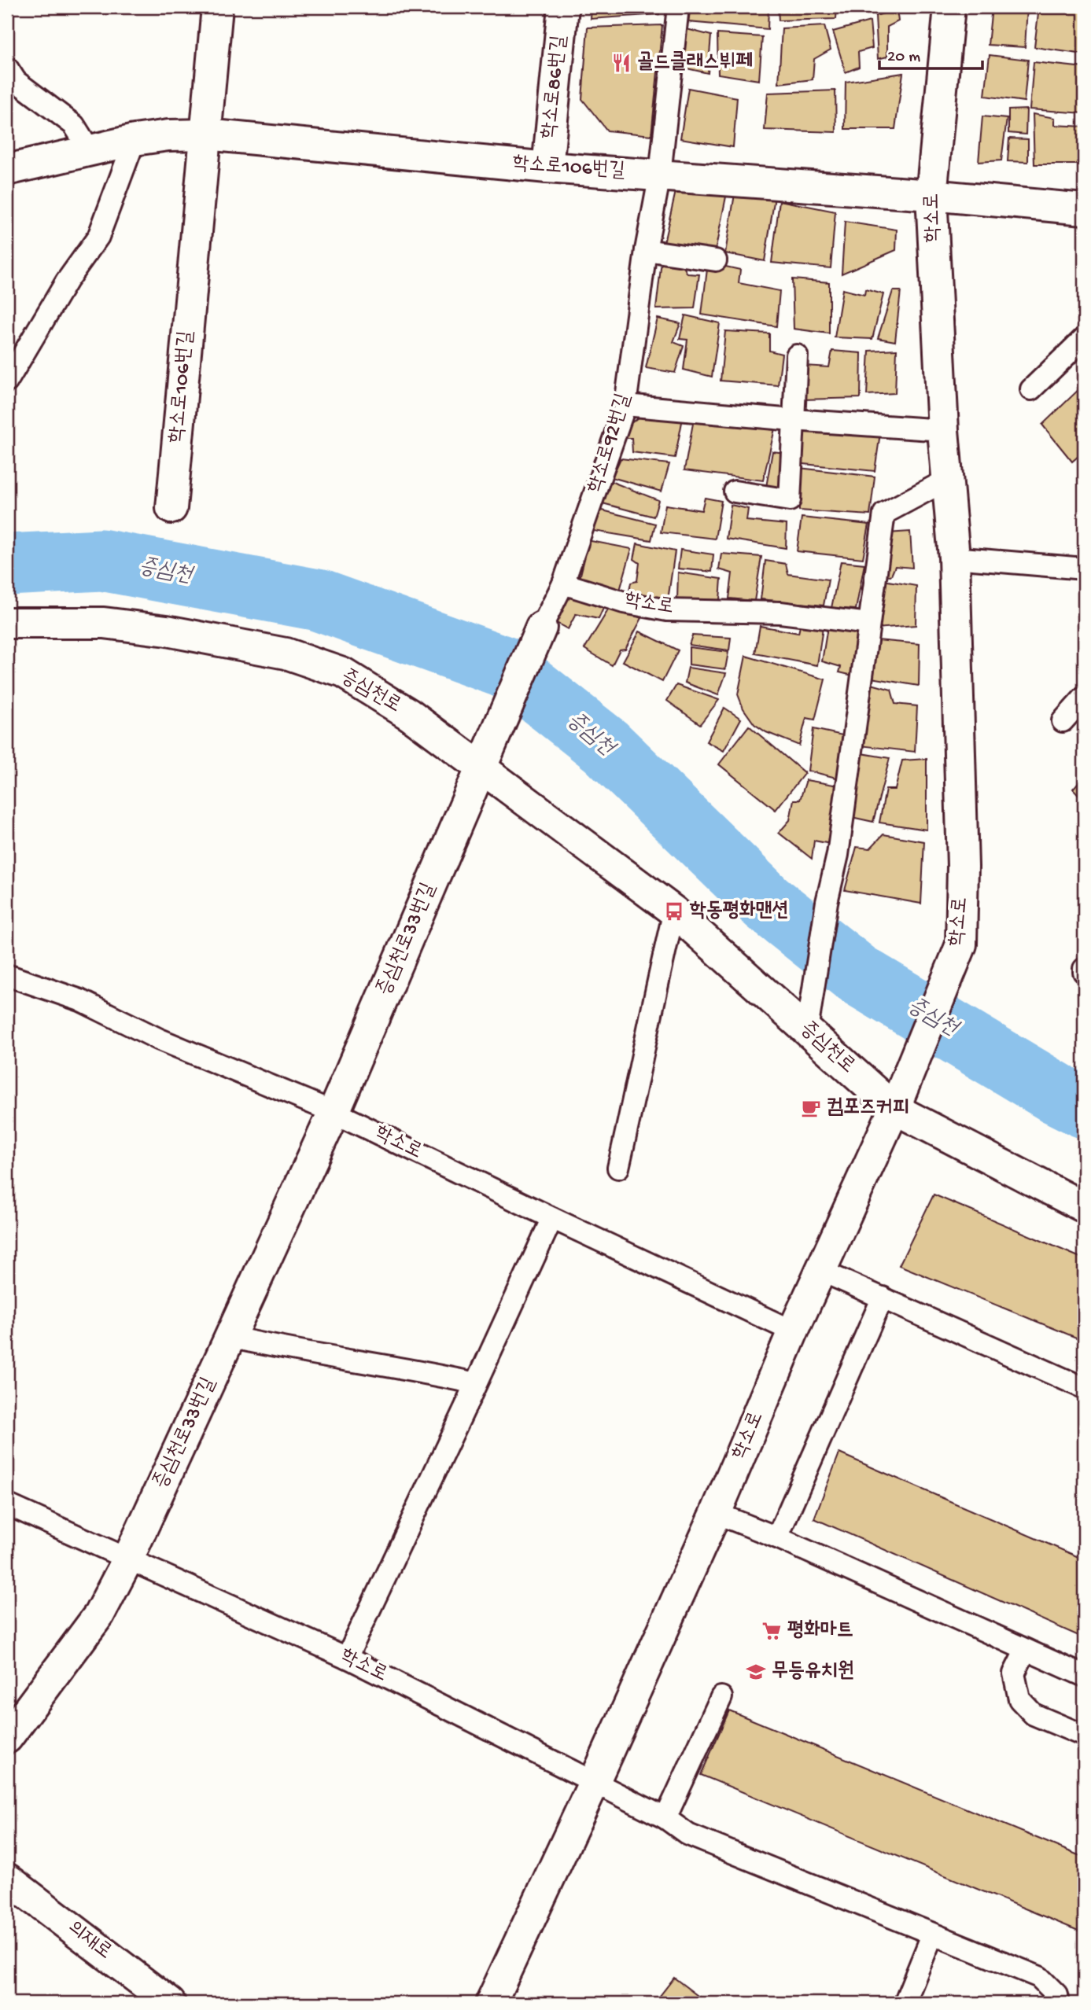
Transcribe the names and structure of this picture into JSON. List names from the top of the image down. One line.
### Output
{"streets":{"street":["학소로86번길","학소로106번길","학소로","증심천로","증심천로33번길","의재로"],"lane":["학소로92번길"]},"crossings":[["학소로86번길","학소로106번길"],["학소로106번길","학소로"],["학소로106번길","학소로92번길"],["학소로","학소로92번길"],["학소로","증심천로"],["학소로","증심천로33번길"],["학소로92번길","증심천로33번길"],["증심천로","증심천로33번길"]],"water":["증심천"],"places":{"restaurant":["골드클래스뷔페"],"bus stop":["학동평화맨션"],"cafe":["컴포즈커피"],"supermarket":["평화마트"],"school or university":["무등유치원"]},"scale_bar":"20 m"}
